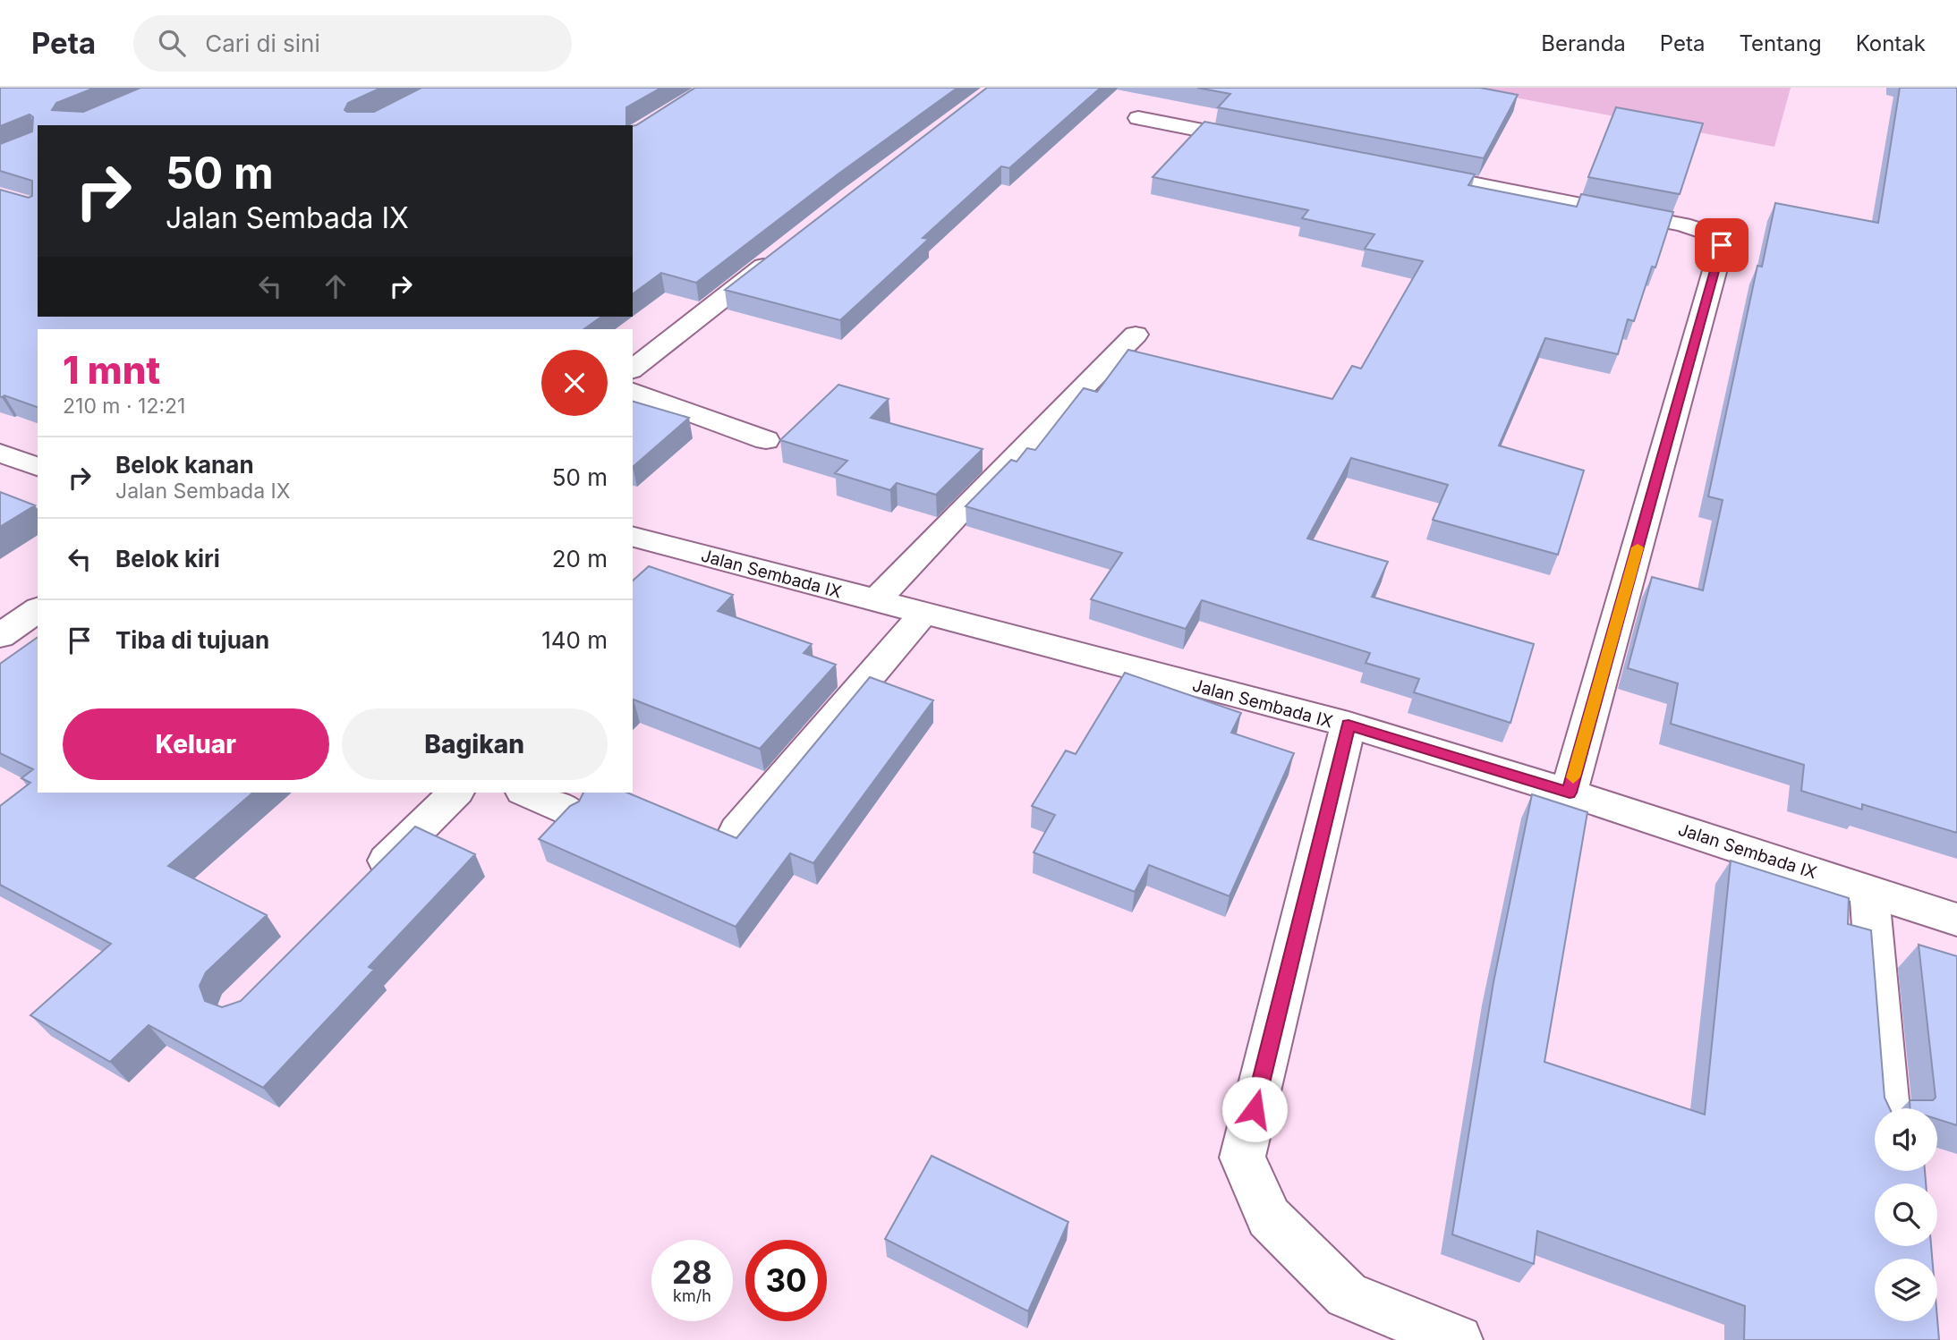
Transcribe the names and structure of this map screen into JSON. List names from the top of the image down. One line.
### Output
{"streets":{"street":["Jalan Sembada IX"]},"page":{"header":"Peta","search":"Cari di sini","nav":["Beranda","Peta","Tentang","Kontak"],"turn":["50 m","Jalan Sembada IX"],"heading":["1 mnt","210 m · 12:21"],"list":[{"name":"Belok kanan","note":"Jalan Sembada IX","value":"50 m"},{"name":"Belok kiri","value":"20 m"},{"name":"Tiba di tujuan","value":"140 m"}],"buttons":["Keluar","Bagikan"],"speed":"28 km/h","limit":"30"}}
